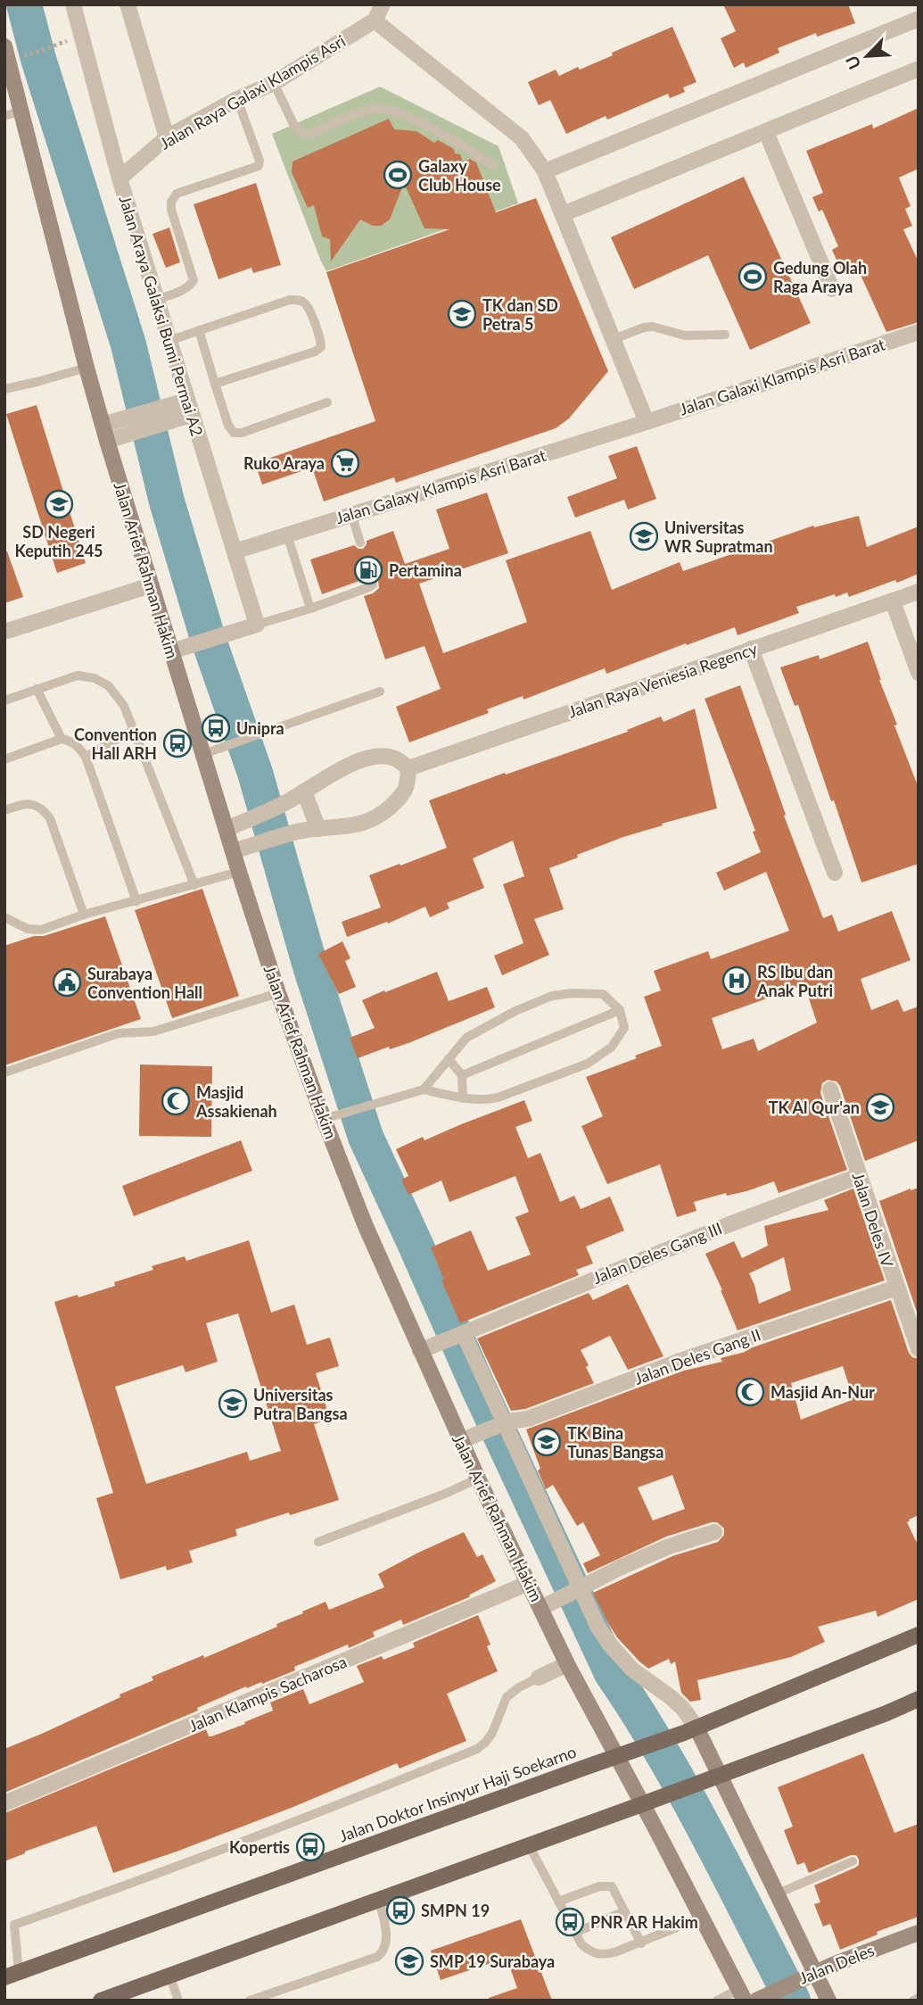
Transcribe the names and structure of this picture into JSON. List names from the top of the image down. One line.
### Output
{"streets":{"main road":["Jalan Arief Rahman Hakim","Jalan Doktor Insinyur Haji Soekarno","Jalan Deles"],"street":["Jalan Raya Galaxi Klampis Asri","Jalan Araya Galaksi Bumi Permai A2","Jalan Galaxi Klampis Asri Barat","Jalan Galaxy Klampis Asri Barat","Jalan Raya Veniesia Regency","Jalan Deles IV","Jalan Deles Gang III","Jalan Deles Gang II","Jalan Klampis Sacharosa"]},"crossings":[["Jalan Raya Galaxi Klampis Asri","Jalan Araya Galaksi Bumi Permai A2"],["Jalan Araya Galaksi Bumi Permai A2","Jalan Galaxy Klampis Asri Barat"],["Jalan Galaxi Klampis Asri Barat","Jalan Galaxy Klampis Asri Barat"],["Jalan Arief Rahman Hakim","Jalan Deles Gang III"],["Jalan Arief Rahman Hakim","Jalan Deles Gang II"],["Jalan Arief Rahman Hakim","Jalan Klampis Sacharosa"],["Jalan Arief Rahman Hakim","Jalan Doktor Insinyur Haji Soekarno"],["Jalan Deles IV","Jalan Deles Gang III"],["Jalan Deles IV","Jalan Deles Gang II"]],"places":{"sports":["Galaxy Club House","Gedung Olah Raga Araya"],"school or university":["TK dan SD Petra 5","SD Negeri Keputih 245","Universitas WR Supratman","TK Al Qur'an","Universitas Putra Bangsa","TK Bina Tunas Bangsa","SMP 19 Surabaya"],"supermarket":["Ruko Araya"],"fuel station":["Pertamina"],"bus stop":["Unipra","Convention Hall ARH","Kopertis","SMPN 19","PNR AR Hakim"],"hospital":["RS Ibu dan Anak Putri"],"public building":["Surabaya Convention Hall"],"mosque":["Masjid Assakienah","Masjid An-Nur"]},"north":"bottom left"}
